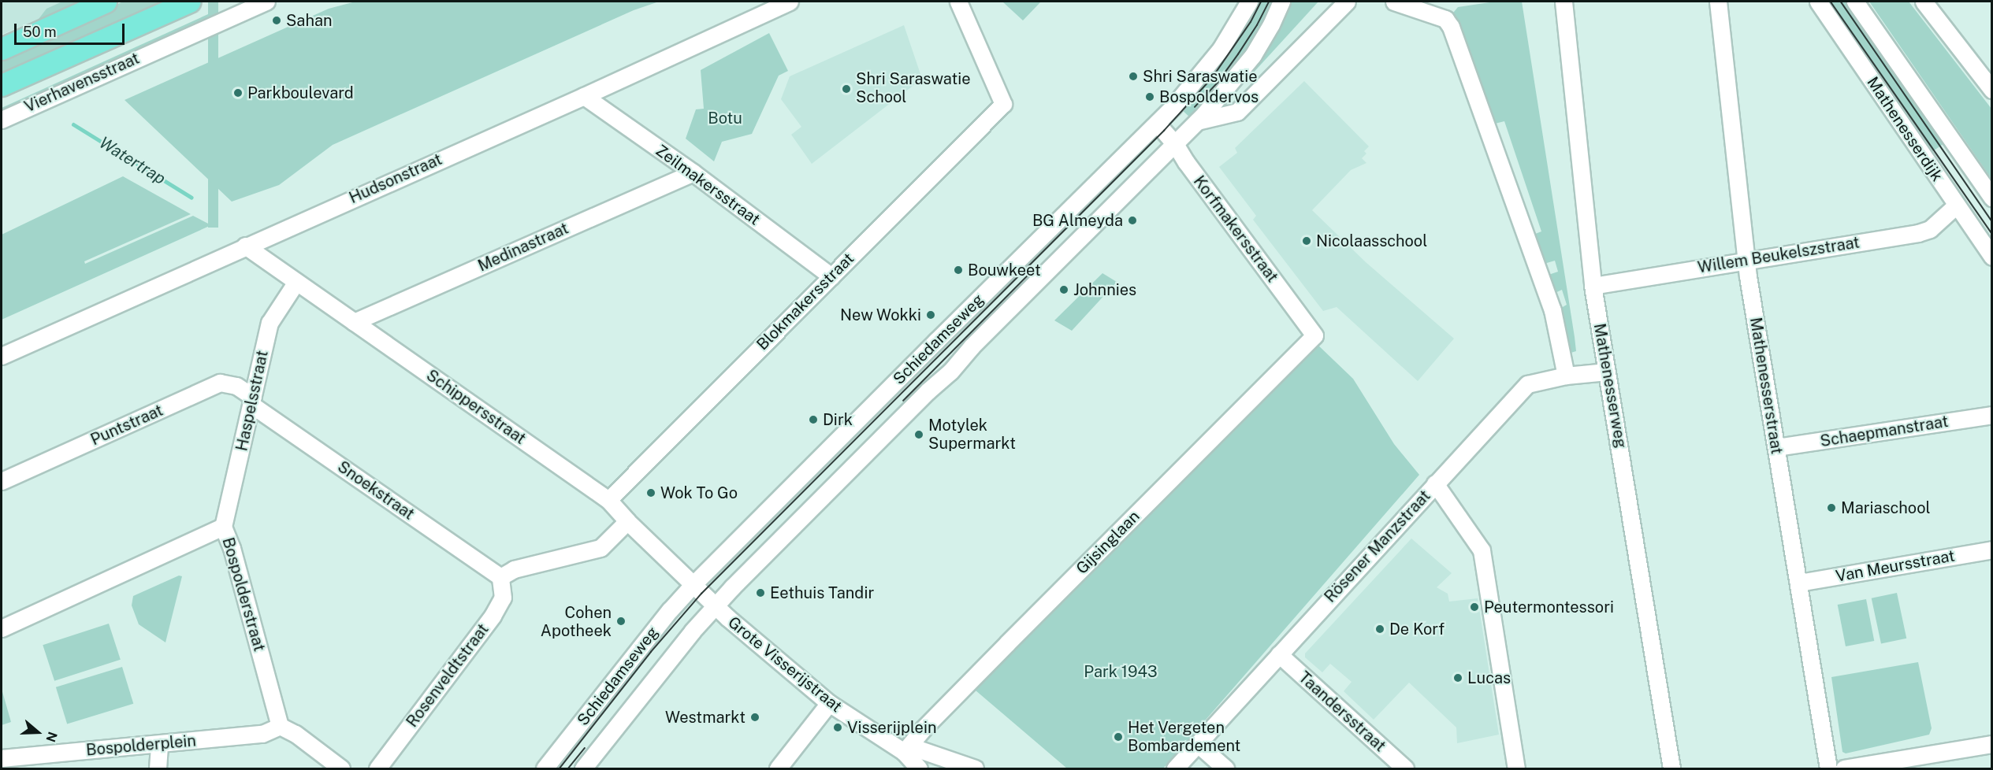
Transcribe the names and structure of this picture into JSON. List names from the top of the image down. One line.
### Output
{"streets":{"main road":["Vierhavensstraat"],"street":["Mathenesserdijk","Hudsonstraat","Zeilmakersstraat","Korfmakersstraat","Medinastraat","Willem Beukelszstraat","Blokmakersstraat","Schiedamseweg","Mathenesserweg","Mathenesserstraat","Haspelsstraat","Schippersstraat","Puntstraat","Schaepmanstraat","Snoekstraat","Gijsinglaan","Rösener Manzstraat","Van Meursstraat","Bospolderstraat","Grote Visserijstraat","Rosenveldtstraat","Taandersstraat","Bospolderplein"]},"crossings":[["Mathenesserdijk","Willem Beukelszstraat"],["Hudsonstraat","Zeilmakersstraat"],["Hudsonstraat","Schippersstraat"],["Zeilmakersstraat","Medinastraat"],["Zeilmakersstraat","Blokmakersstraat"],["Korfmakersstraat","Schiedamseweg"],["Korfmakersstraat","Gijsinglaan"],["Medinastraat","Schippersstraat"],["Willem Beukelszstraat","Mathenesserweg"],["Willem Beukelszstraat","Mathenesserstraat"],["Blokmakersstraat","Schippersstraat"],["Schiedamseweg","Schippersstraat"],["Schiedamseweg","Grote Visserijstraat"],["Mathenesserweg","Rösener Manzstraat"],["Mathenesserstraat","Schaepmanstraat"],["Mathenesserstraat","Van Meursstraat"],["Haspelsstraat","Schippersstraat"],["Haspelsstraat","Puntstraat"],["Haspelsstraat","Snoekstraat"],["Haspelsstraat","Bospolderstraat"],["Puntstraat","Snoekstraat"],["Snoekstraat","Rosenveldtstraat"],["Gijsinglaan","Grote Visserijstraat"],["Rösener Manzstraat","Taandersstraat"],["Bospolderstraat","Bospolderplein"]],"water":["Watertrap"],"parks":["Botu","Park 1943"],"places":["Sahan","Shri Saraswatie","Shri Saraswatie School","Parkboulevard","Bospoldervos","BG Almeyda","Nicolaasschool","Bouwkeet","Johnnies","New Wokki","Dirk","Motylek Supermarkt","Wok To Go","Mariaschool","Eethuis Tandir","Peutermontessori","Cohen Apotheek","De Korf","Lucas","Westmarkt","Visserijplein","Het Vergeten Bombardement"],"scale_bar":"50 m","north":"right"}
